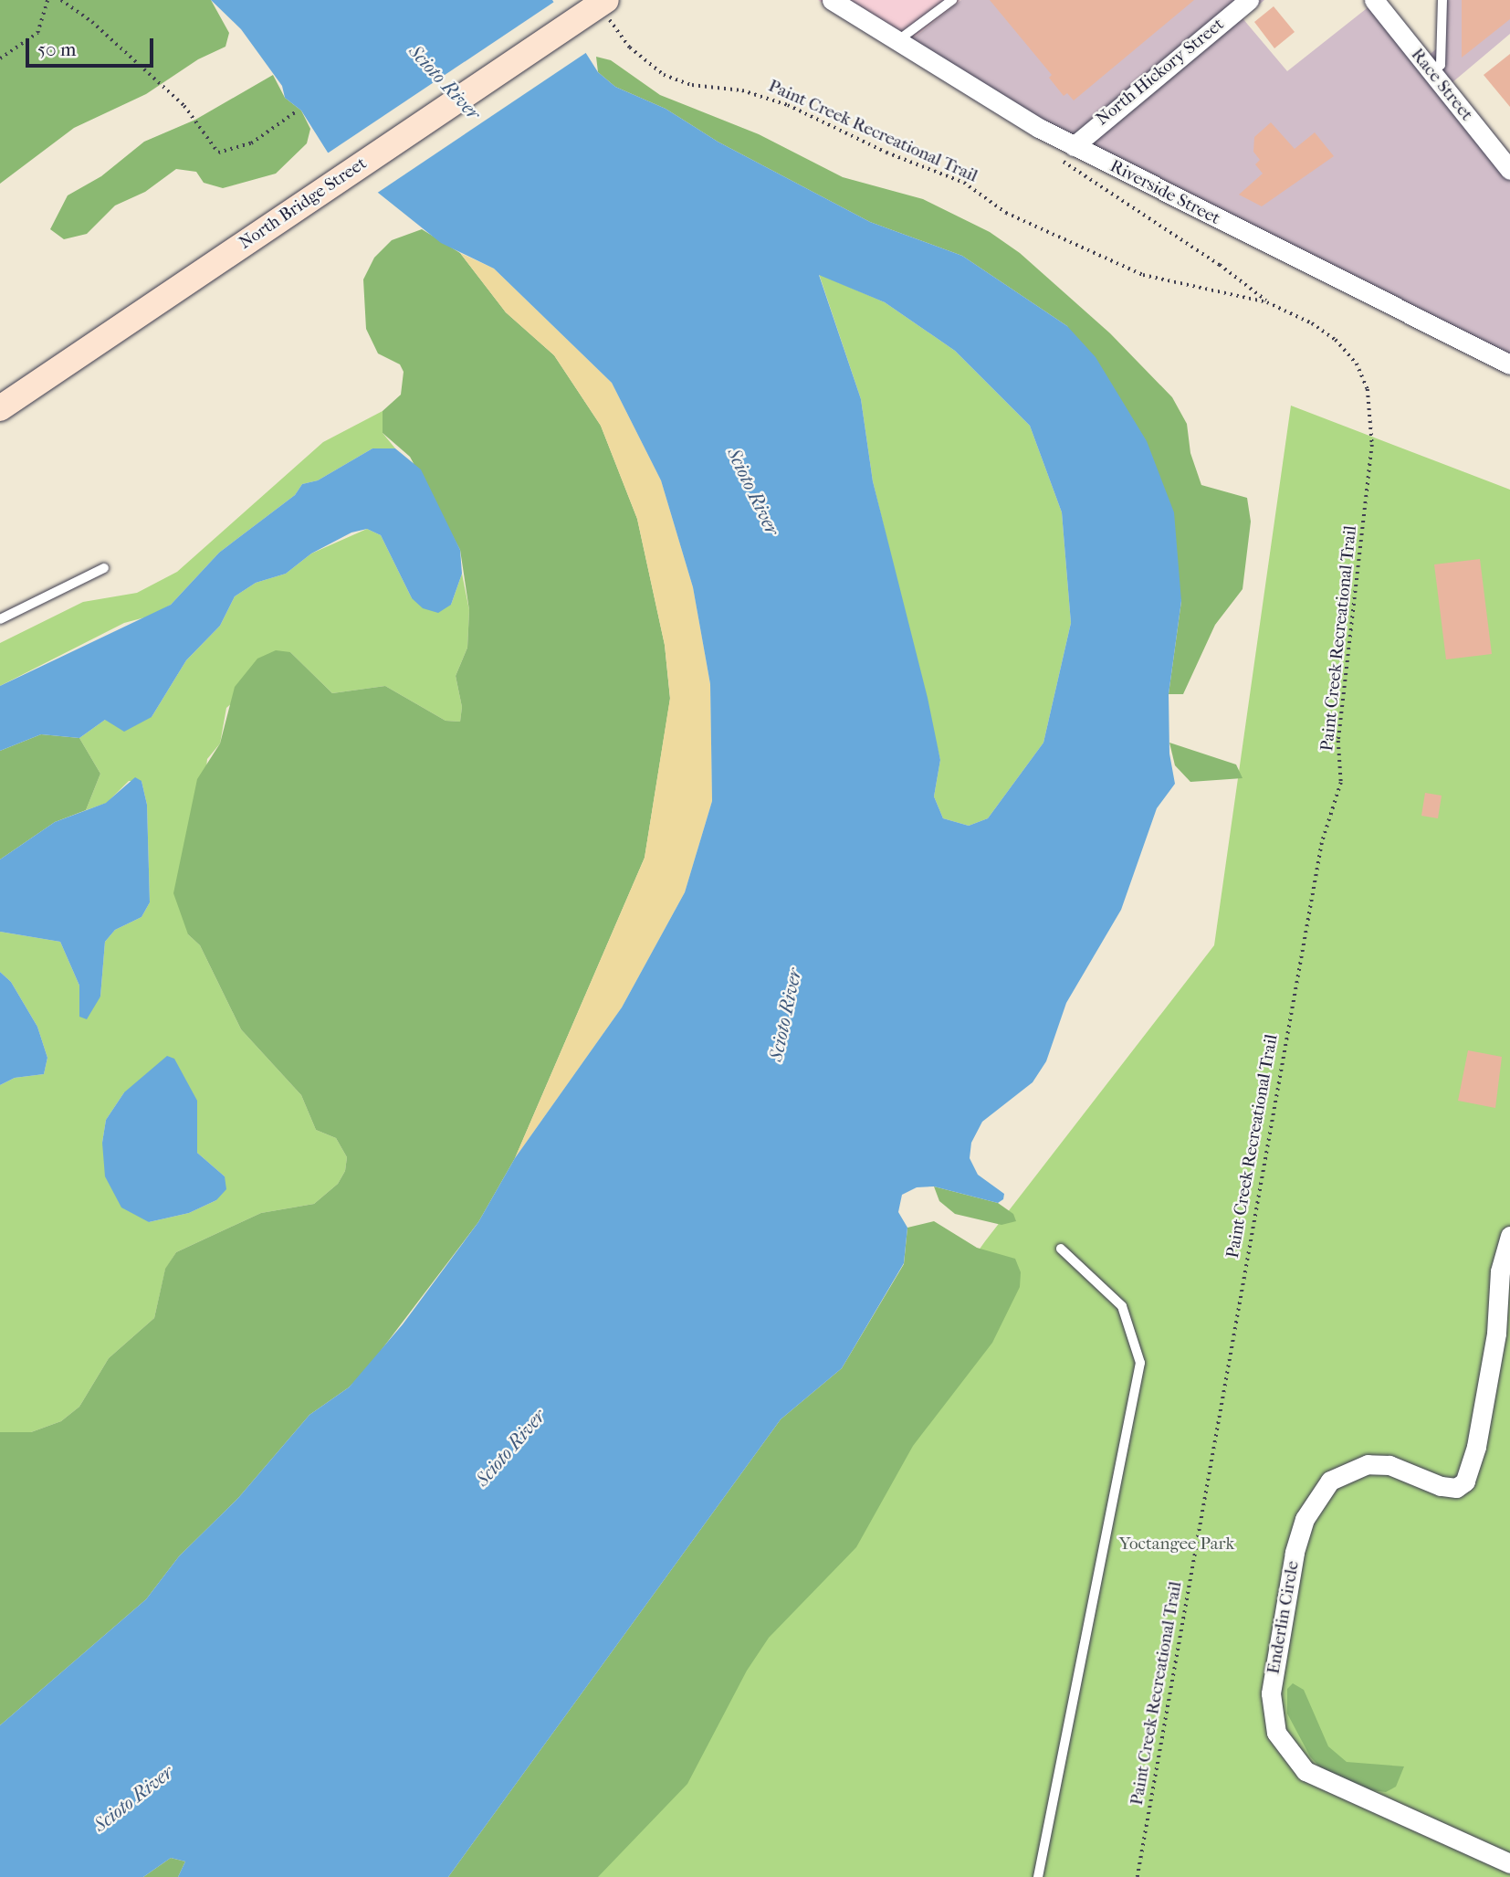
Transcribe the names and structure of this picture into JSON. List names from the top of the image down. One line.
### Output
{"streets":{"main road":["North Bridge Street"],"street":["North Hickory Street","Race Street","Riverside Street","Enderlin Circle"],"path":["Paint Creek Recreational Trail"]},"crossings":[["North Hickory Street","Riverside Street"],["Paint Creek Recreational Trail","North Bridge Street"]],"water":["Scioto River"],"parks":["Yoctangee Park"],"scale_bar":"50 m"}
